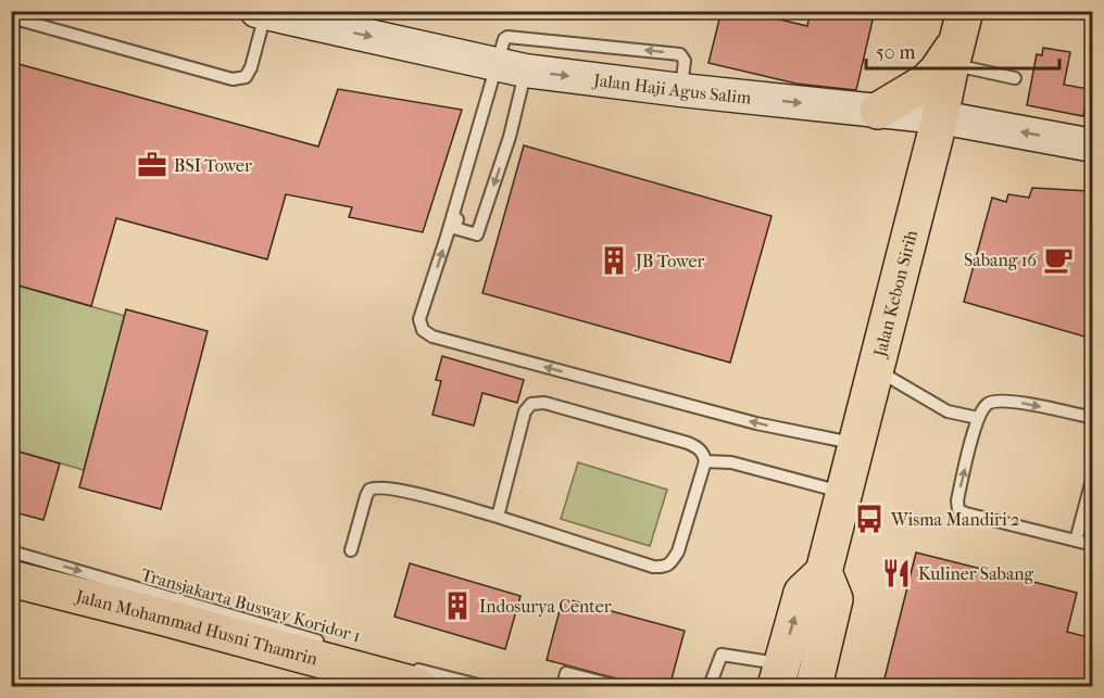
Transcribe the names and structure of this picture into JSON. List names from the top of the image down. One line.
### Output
{"streets":{"main road":["Jalan Kebon Sirih","Jalan Mohammad Husni Thamrin"],"street":["Jalan Haji Agus Salim"],"lane":["Transjakarta Busway Koridor 1"]},"crossings":[["Jalan Haji Agus Salim","Jalan Kebon Sirih"]],"one_way":["Transjakarta Busway Koridor 1"],"places":{"office":["BSI Tower"],"cafe":["Sabang 16"],"building":["JB Tower","Indosurya Center"],"bus stop":["Wisma Mandiri 2"],"restaurant":["Kuliner Sabang"]},"scale_bar":"50 m"}
